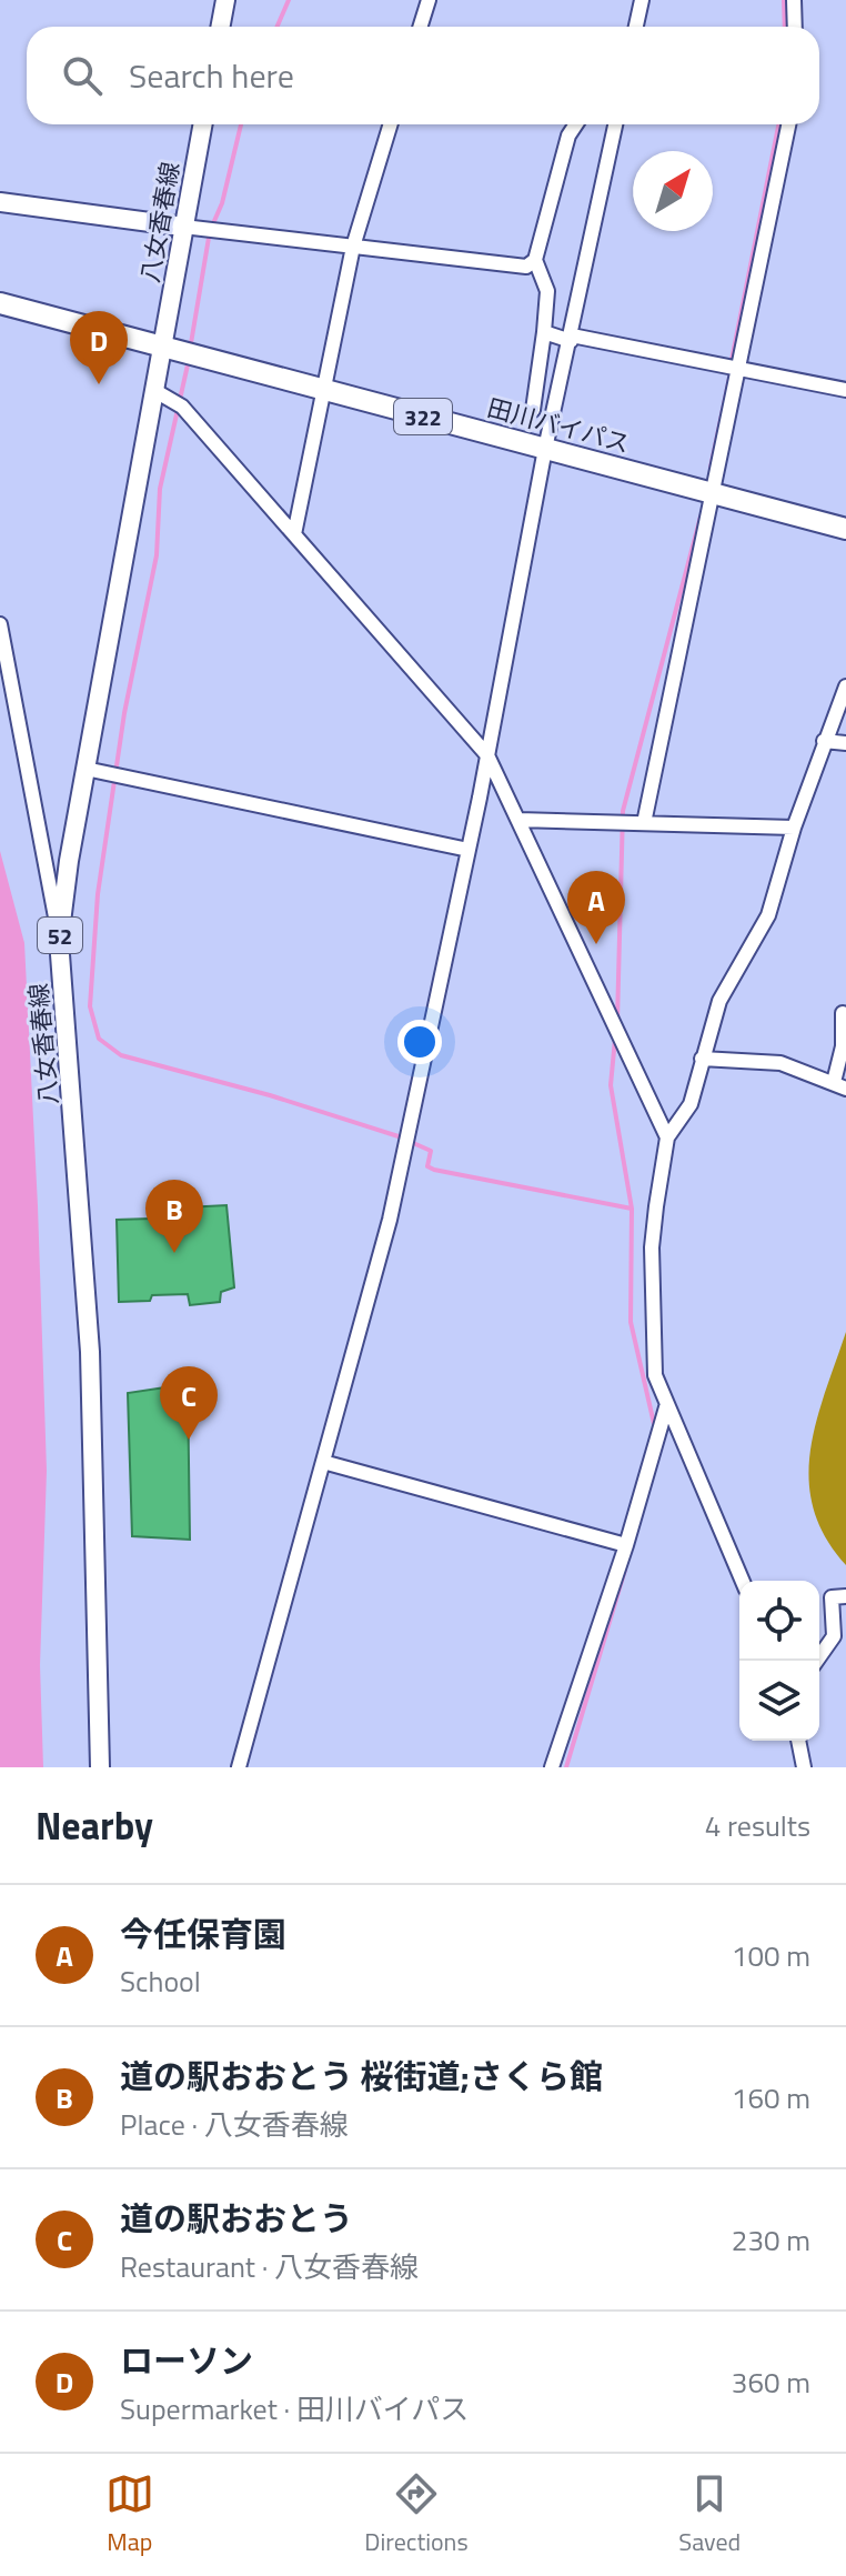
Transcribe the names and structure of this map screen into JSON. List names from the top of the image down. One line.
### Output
{"streets":{"highway":["322","田川バイパス"],"main road":["八女香春線","52"]},"crossings":[["八女香春線","田川バイパス"]],"north":"top right","page":{"search":"Search here","pins":["D","A","B","C"],"heading":["Nearby","4 results"],"list":[{"mark":"A","name":"今任保育園","note":"School","value":"100 m"},{"mark":"B","name":"道の駅おおとう 桜街道;さくら館","note":"Place · 八女香春線","value":"160 m"},{"mark":"C","name":"道の駅おおとう","note":"Restaurant · 八女香春線","value":"230 m"},{"mark":"D","name":"ローソン","note":"Supermarket · 田川バイパス","value":"360 m"}],"nav":["Map","Directions","Saved"]}}
